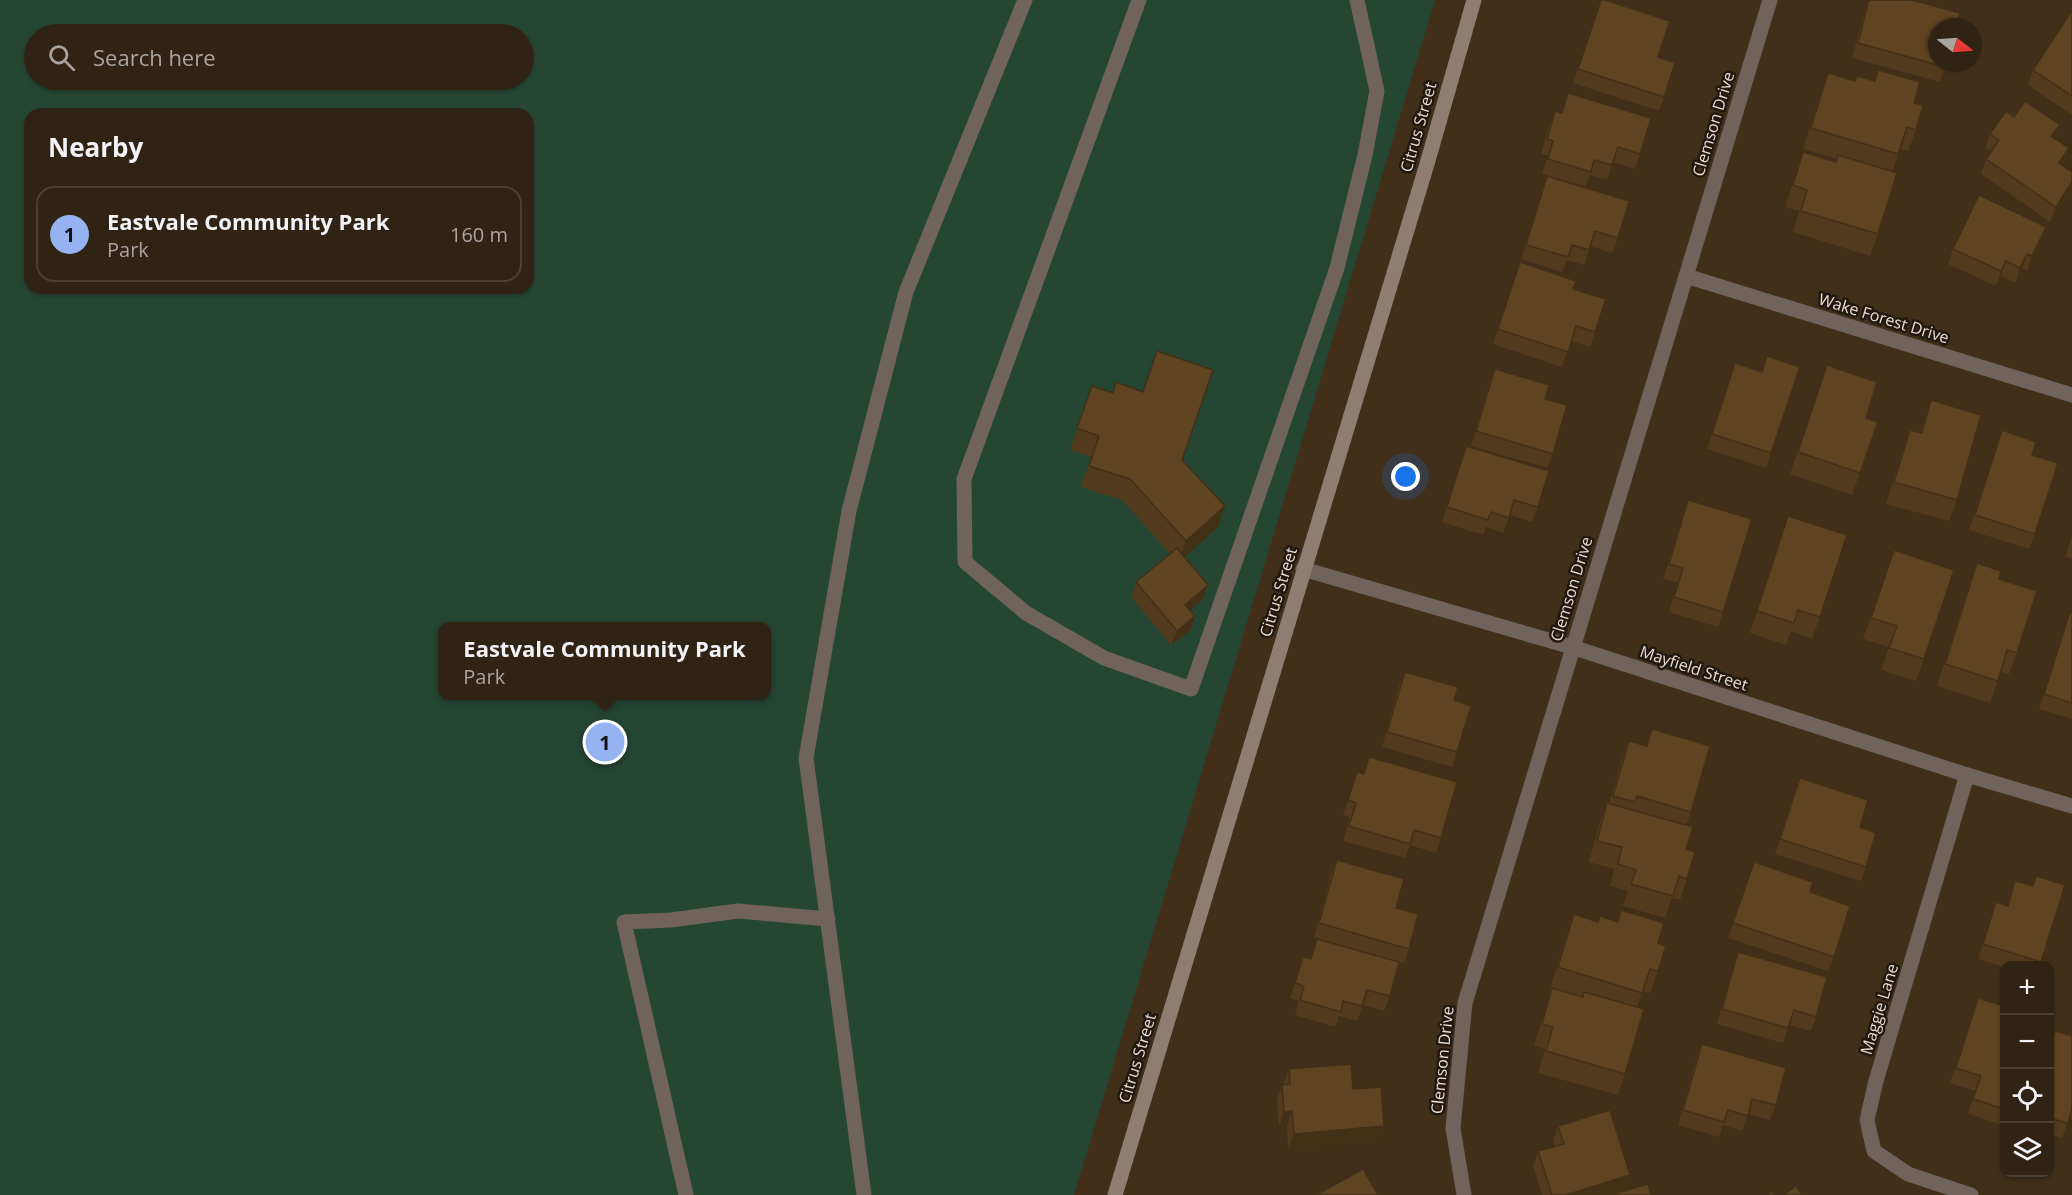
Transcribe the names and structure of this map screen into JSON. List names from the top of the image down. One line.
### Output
{"streets":{"street":["Clemson Drive","Citrus Street","Wake Forest Drive","Mayfield Street","Maggie Lane"]},"crossings":[["Clemson Drive","Wake Forest Drive"],["Clemson Drive","Mayfield Street"],["Citrus Street","Mayfield Street"],["Mayfield Street","Maggie Lane"]],"north":"right","page":{"search":"Search here","heading":"Nearby","list":[{"mark":"1","name":"Eastvale Community Park","note":"Park","value":"160 m"}],"popup":["Eastvale Community Park","Park"],"pins":"1","map_buttons":["+","−"]}}
